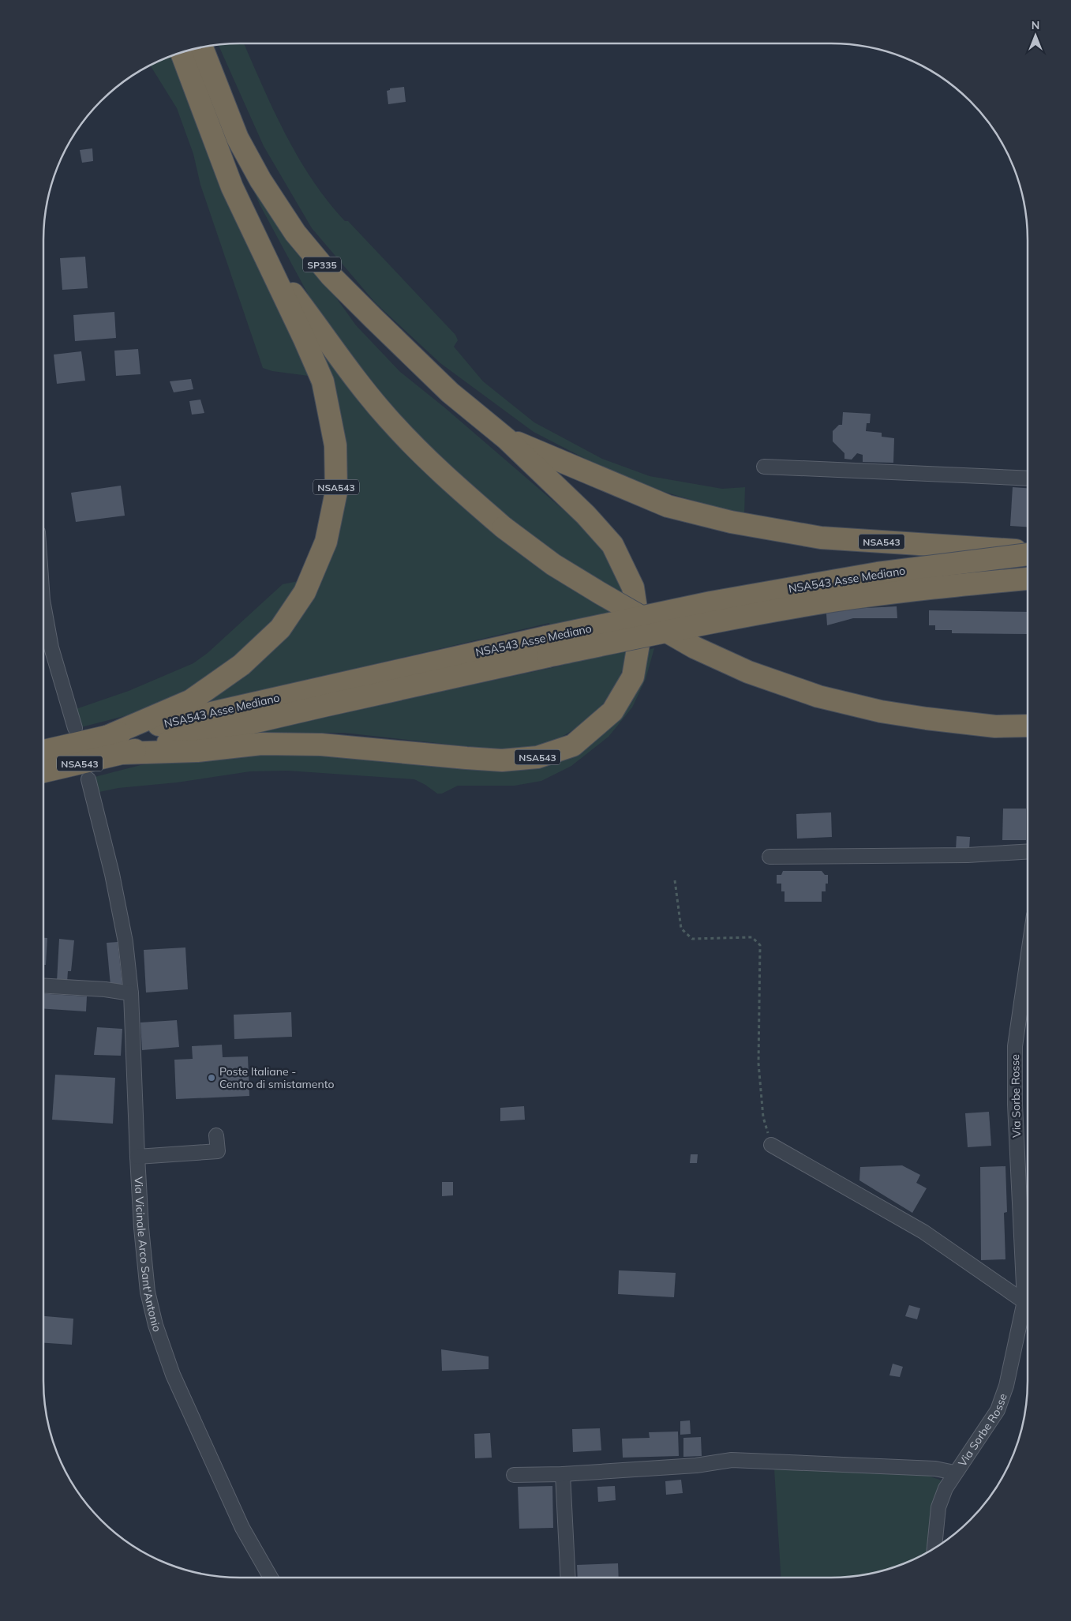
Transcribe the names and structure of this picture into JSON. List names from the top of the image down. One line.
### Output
{"streets":{"highway":["SP335","NSA543","NSA543 Asse Mediano"],"street":["Via Sorbe Rosse","Via Vicinale Arco Sant'Antonio"]},"crossings":[["SP335","NSA543"],["NSA543","NSA543 Asse Mediano"]],"places":["Poste Italiane - Centro di smistamento"],"north":"top"}
